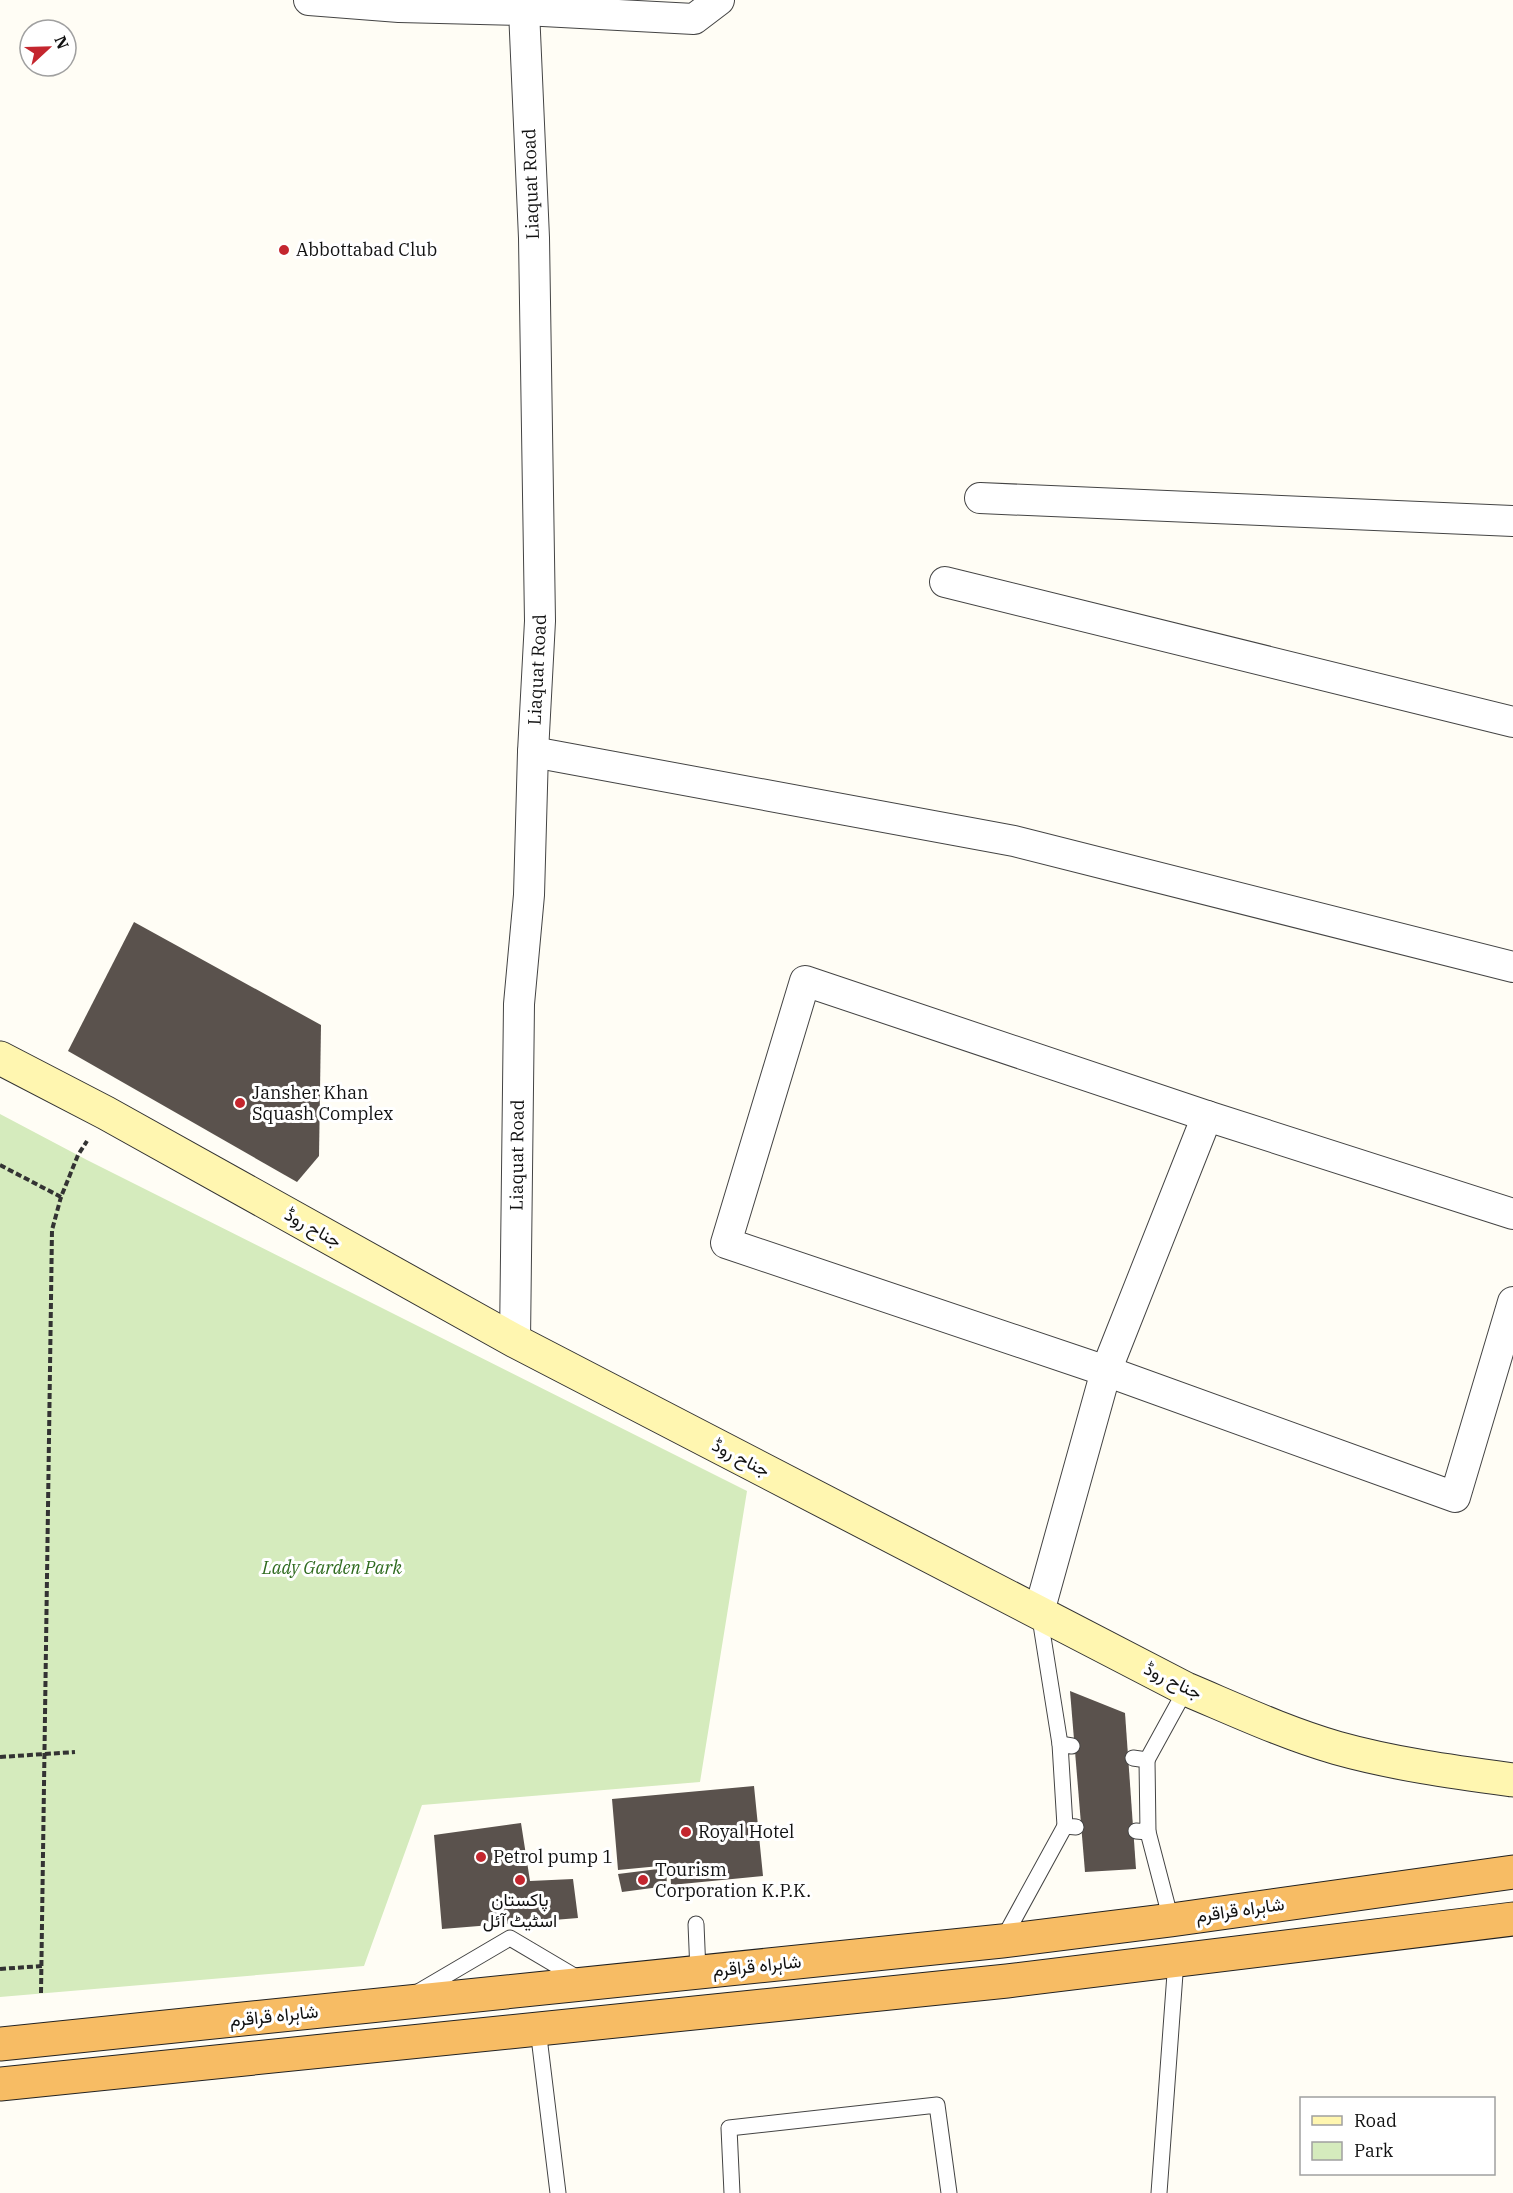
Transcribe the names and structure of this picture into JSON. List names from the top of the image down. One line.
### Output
{"streets":{"highway":["شاہراہ قراقرم"],"main road":["جناح روڈ"],"street":["Liaquat Road"]},"crossings":[["Liaquat Road","جناح روڈ"]],"parks":["Lady Garden Park"],"places":["Abbottabad Club","Jansher Khan Squash Complex","Royal Hotel","Petrol pump 1","پاکستان اسٹیٹ آئل","Tourism Corporation K.P.K."],"legend":["Road","Park"],"north":"right"}
